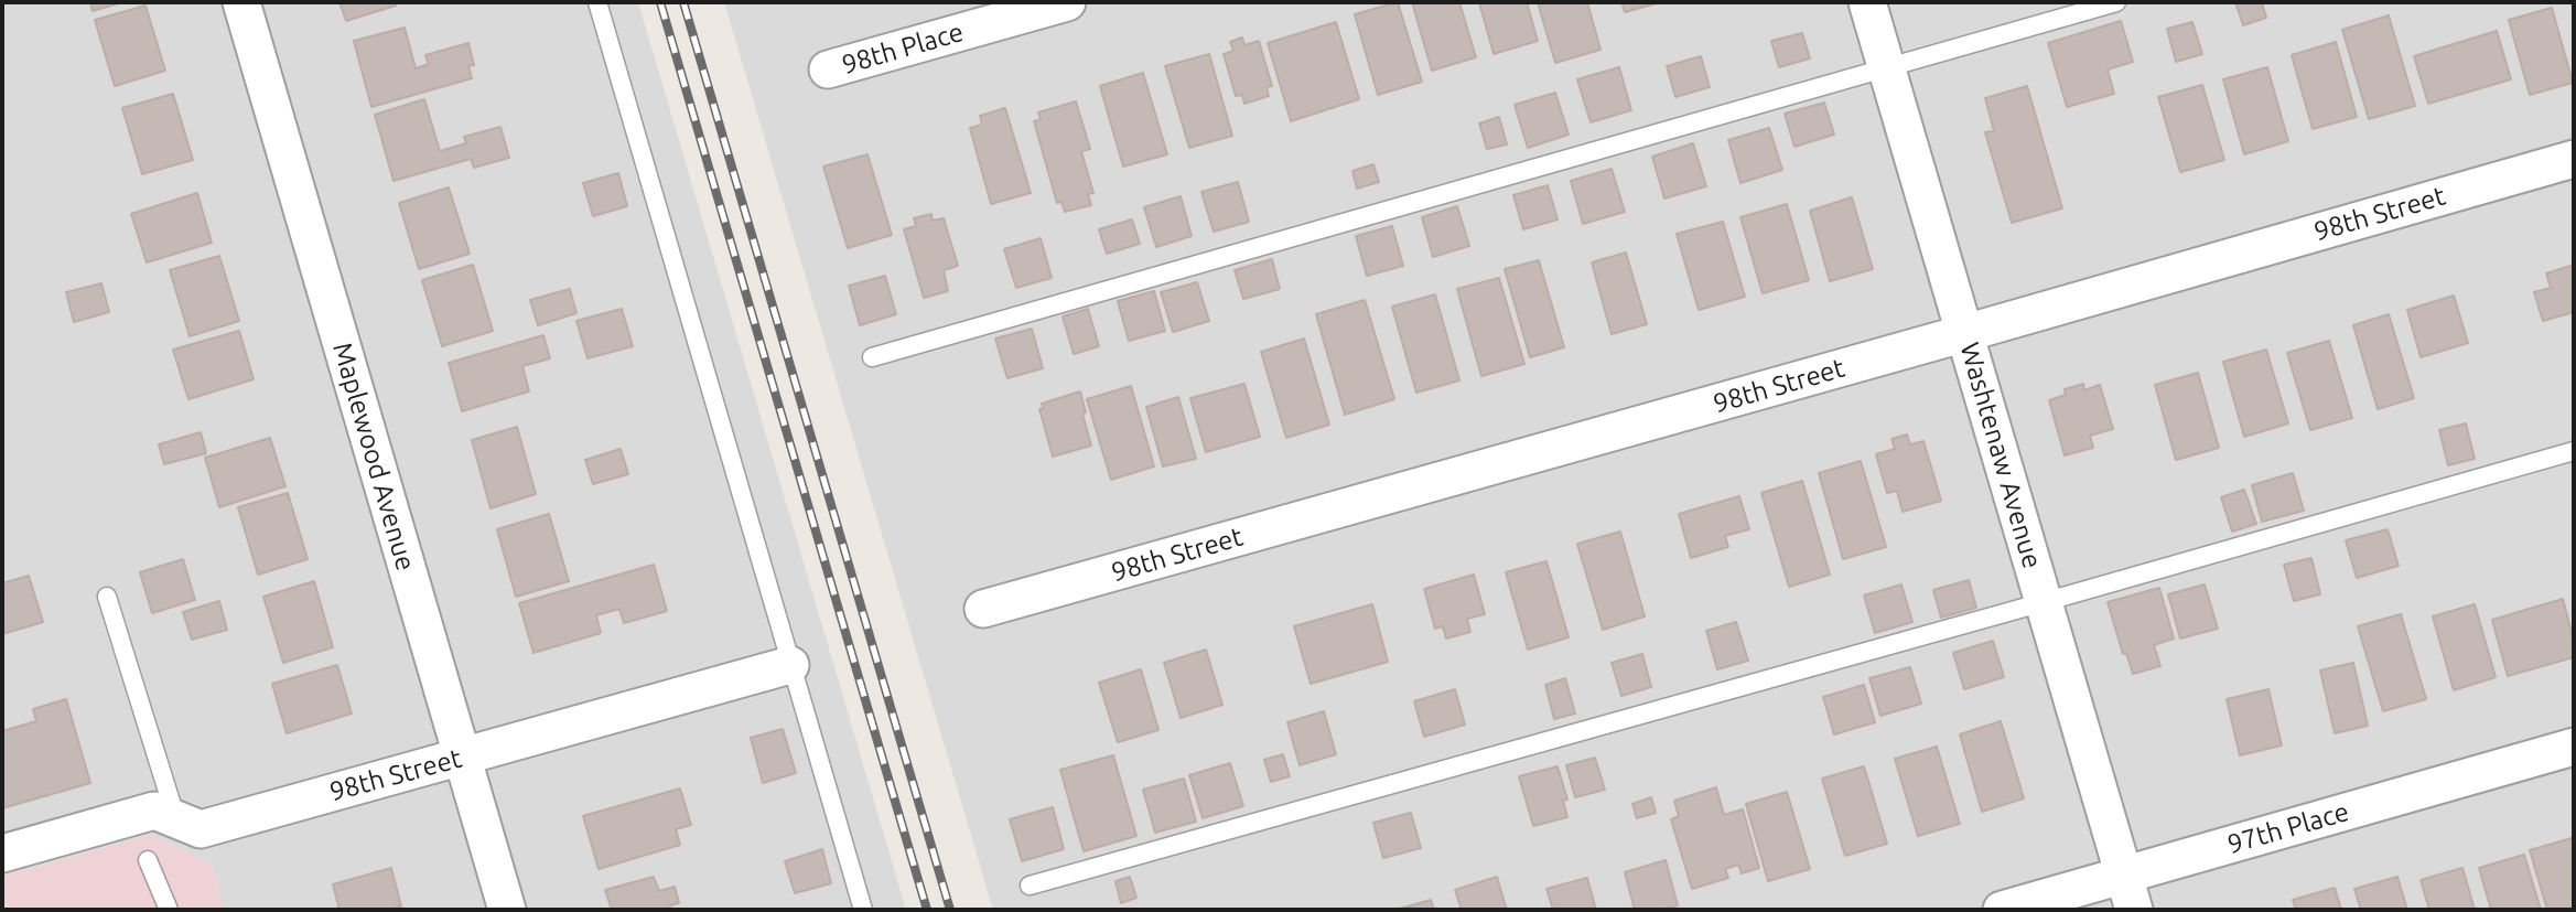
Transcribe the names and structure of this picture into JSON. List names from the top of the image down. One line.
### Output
{"streets":{"street":["98th Place","98th Street","Washtenaw Avenue","Maplewood Avenue","97th Place"]},"crossings":[["98th Street","Washtenaw Avenue"],["98th Street","Maplewood Avenue"],["Washtenaw Avenue","97th Place"]]}
